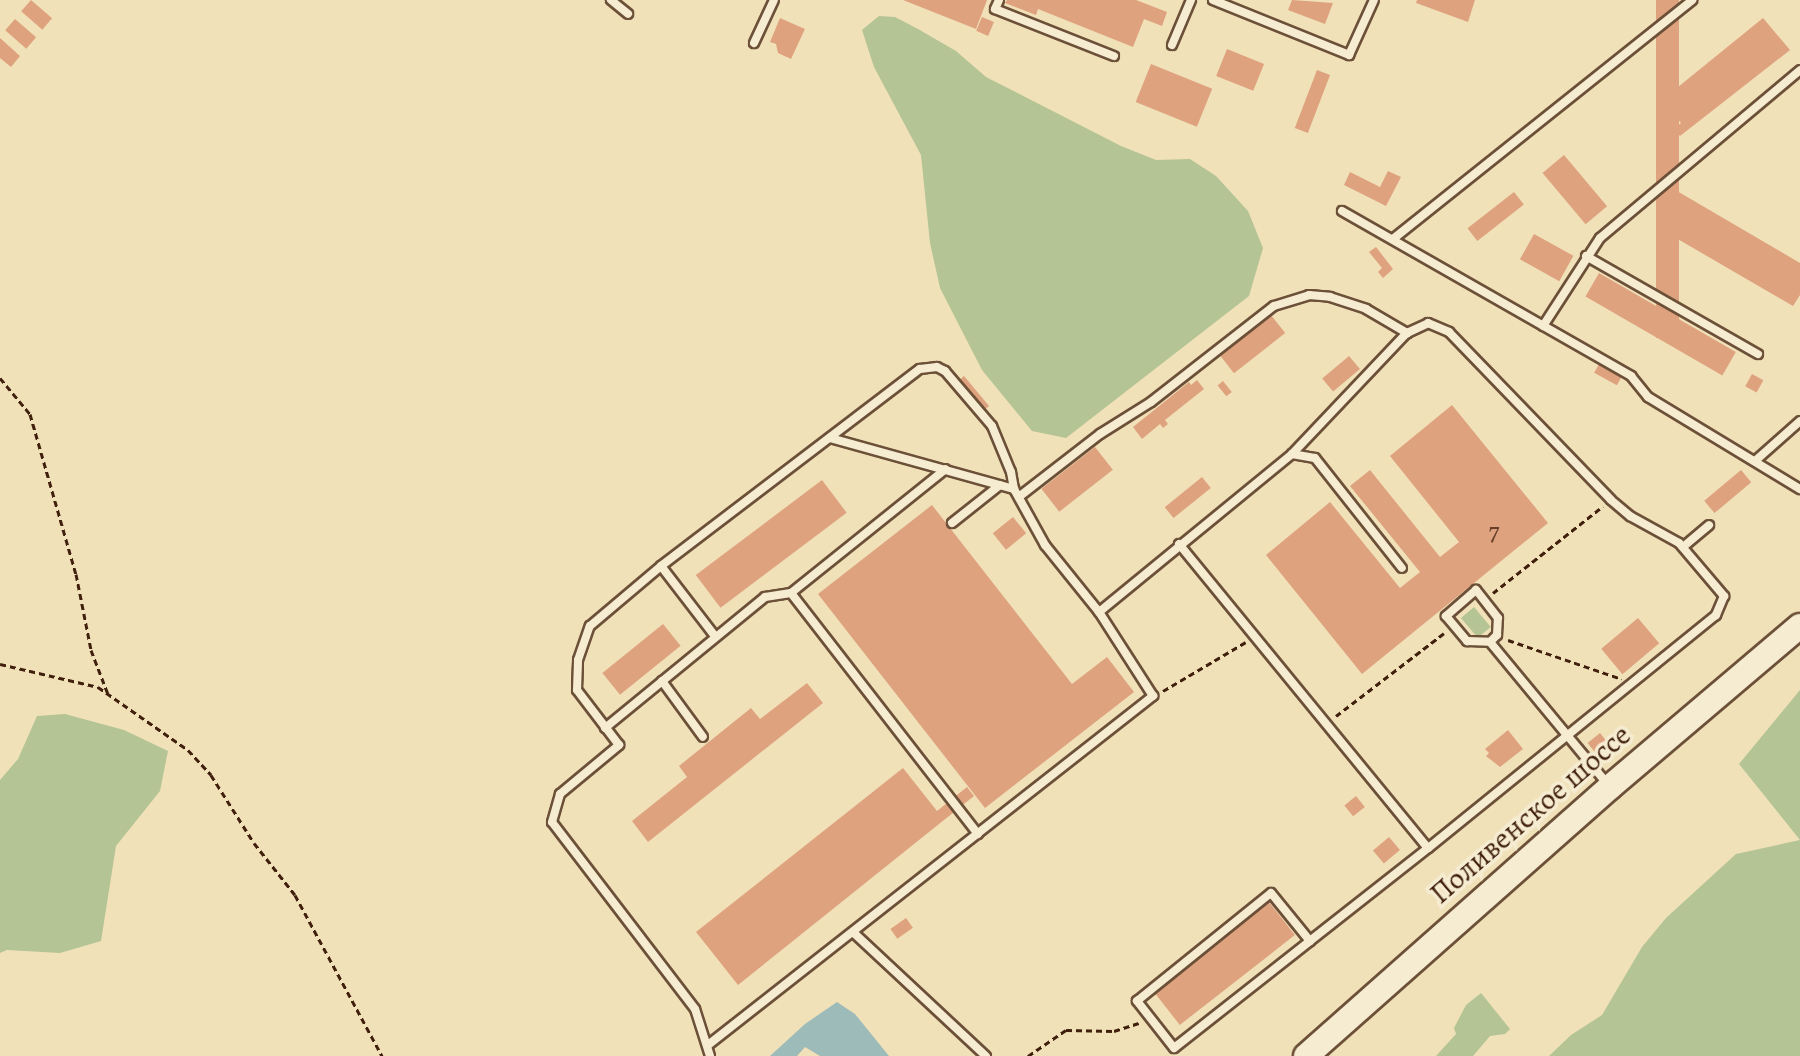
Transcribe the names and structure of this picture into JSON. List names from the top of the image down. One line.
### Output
{"streets":{"street":["Поливенское шоссе"]},"house_numbers":["7"]}
